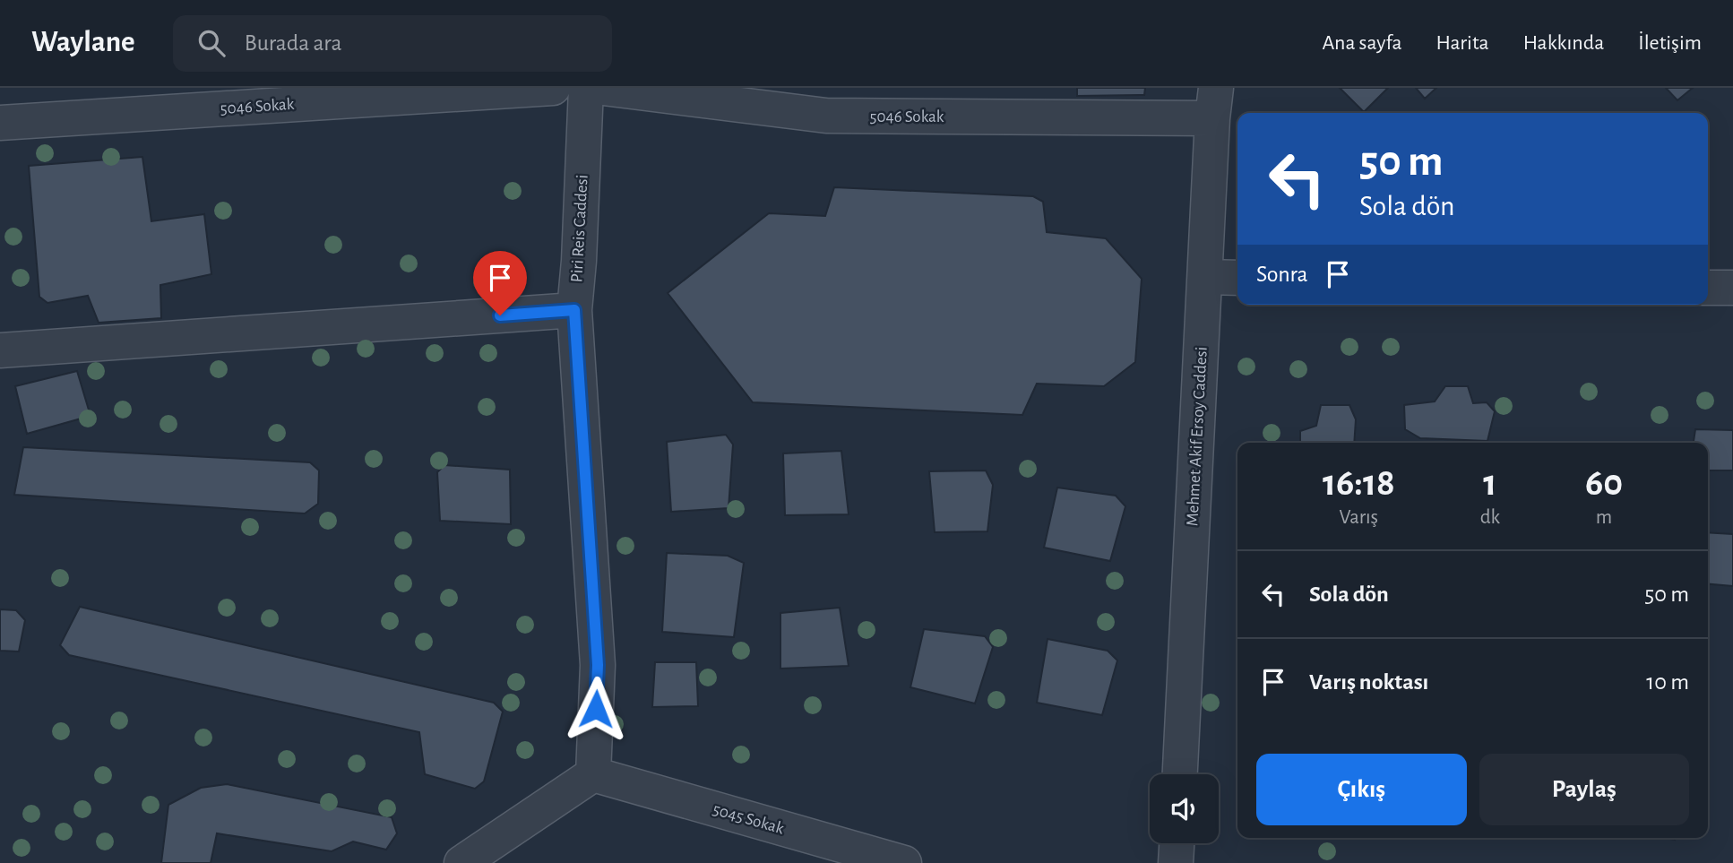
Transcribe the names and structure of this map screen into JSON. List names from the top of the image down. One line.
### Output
{"streets":{"street":["5046 Sokak","Piri Reis Caddesi","Mehmet Akif Ersoy Caddesi","5045 Sokak"]},"crossings":[["5046 Sokak","Mehmet Akif Ersoy Caddesi"],["Piri Reis Caddesi","5045 Sokak"]],"page":{"header":"Waylane","search":"Burada ara","nav":["Ana sayfa","Harita","Hakkında","İletişim"],"turn":["50 m","Sola dön"],"then":"Sonra","eta":["16:18","Varış","1","dk","60","m"],"list":[{"name":"Sola dön","value":"50 m"},{"name":"Varış noktası","value":"10 m"}],"buttons":["Çıkış","Paylaş"]}}
